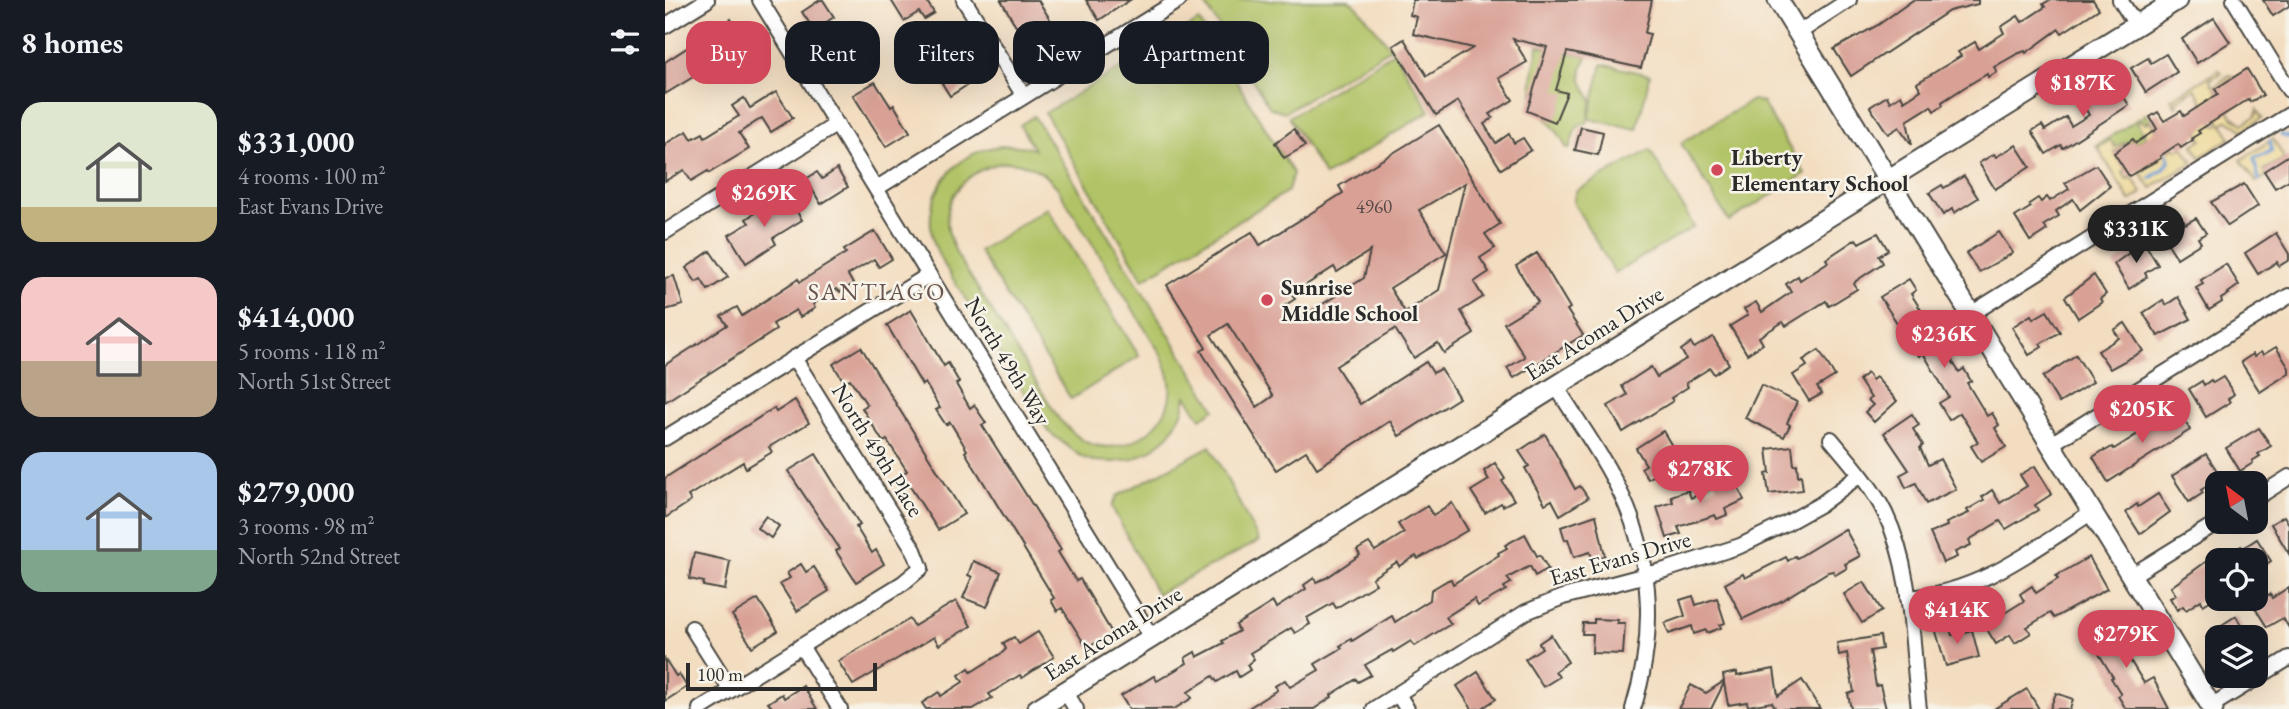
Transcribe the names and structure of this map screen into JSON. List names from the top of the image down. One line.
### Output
{"streets":{"street":["East Acoma Drive","North 49th Way","North 49th Place","East Evans Drive"]},"crossings":[["East Acoma Drive","North 49th Way"]],"districts":["SANTIAGO"],"places":["Liberty Elementary School","Sunrise Middle School"],"house_numbers":["4960"],"scale_bar":"100 m","north":"top left","page":{"heading":"8 homes","chip":["Buy","Rent","Filters","New","Apartment"],"price":["$187K","$269K","$331K","$236K","$205K","$278K","$414K","$279K"],"list":[{"name":"$331,000","note":"4 rooms · 100 m² · East Evans Drive"},{"name":"$414,000","note":"5 rooms · 118 m² · North 51st Street"},{"name":"$279,000","note":"3 rooms · 98 m² · North 52nd Street"}],"scale":"100 m"}}
